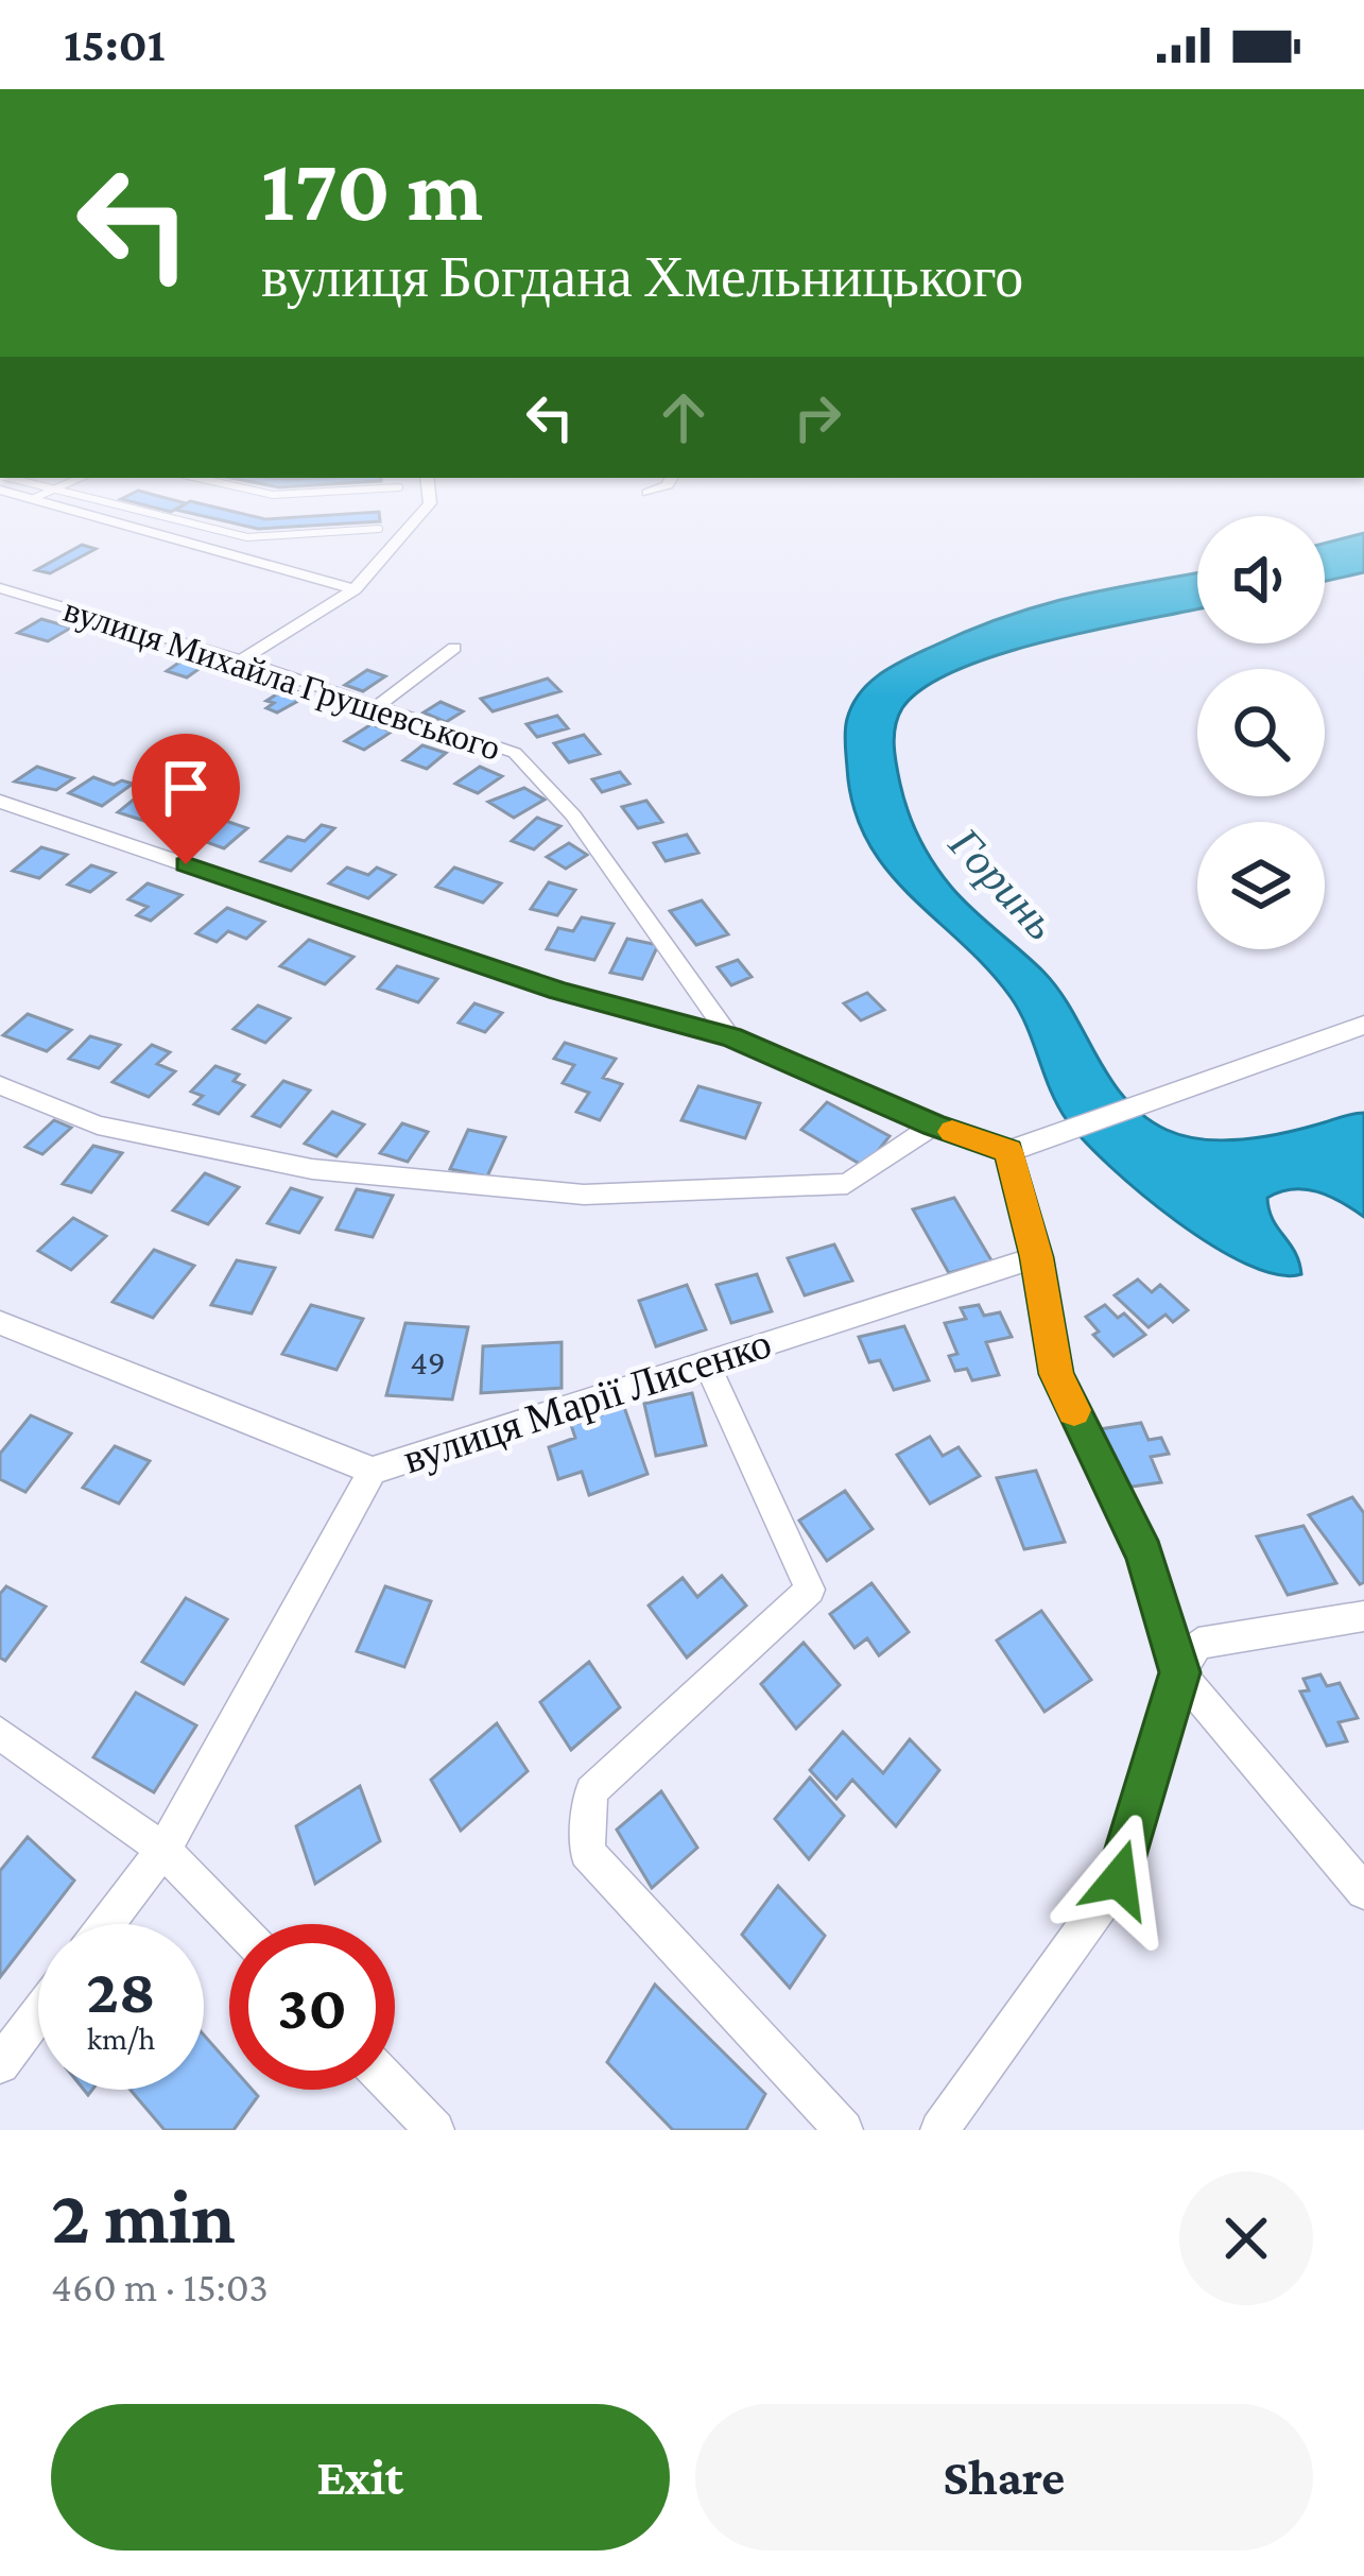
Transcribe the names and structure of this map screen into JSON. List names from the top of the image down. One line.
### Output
{"streets":{"street":["вулиця Михайла Грушевського","вулиця Марії Лисенко"]},"water":["Горинь"],"house_numbers":["49"],"page":{"status":"15:01","turn":["170 m","вулиця Богдана Хмельницького"],"speed":"28 km/h","limit":"30","heading":["2 min","460 m · 15:03"],"buttons":["Exit","Share"]}}
